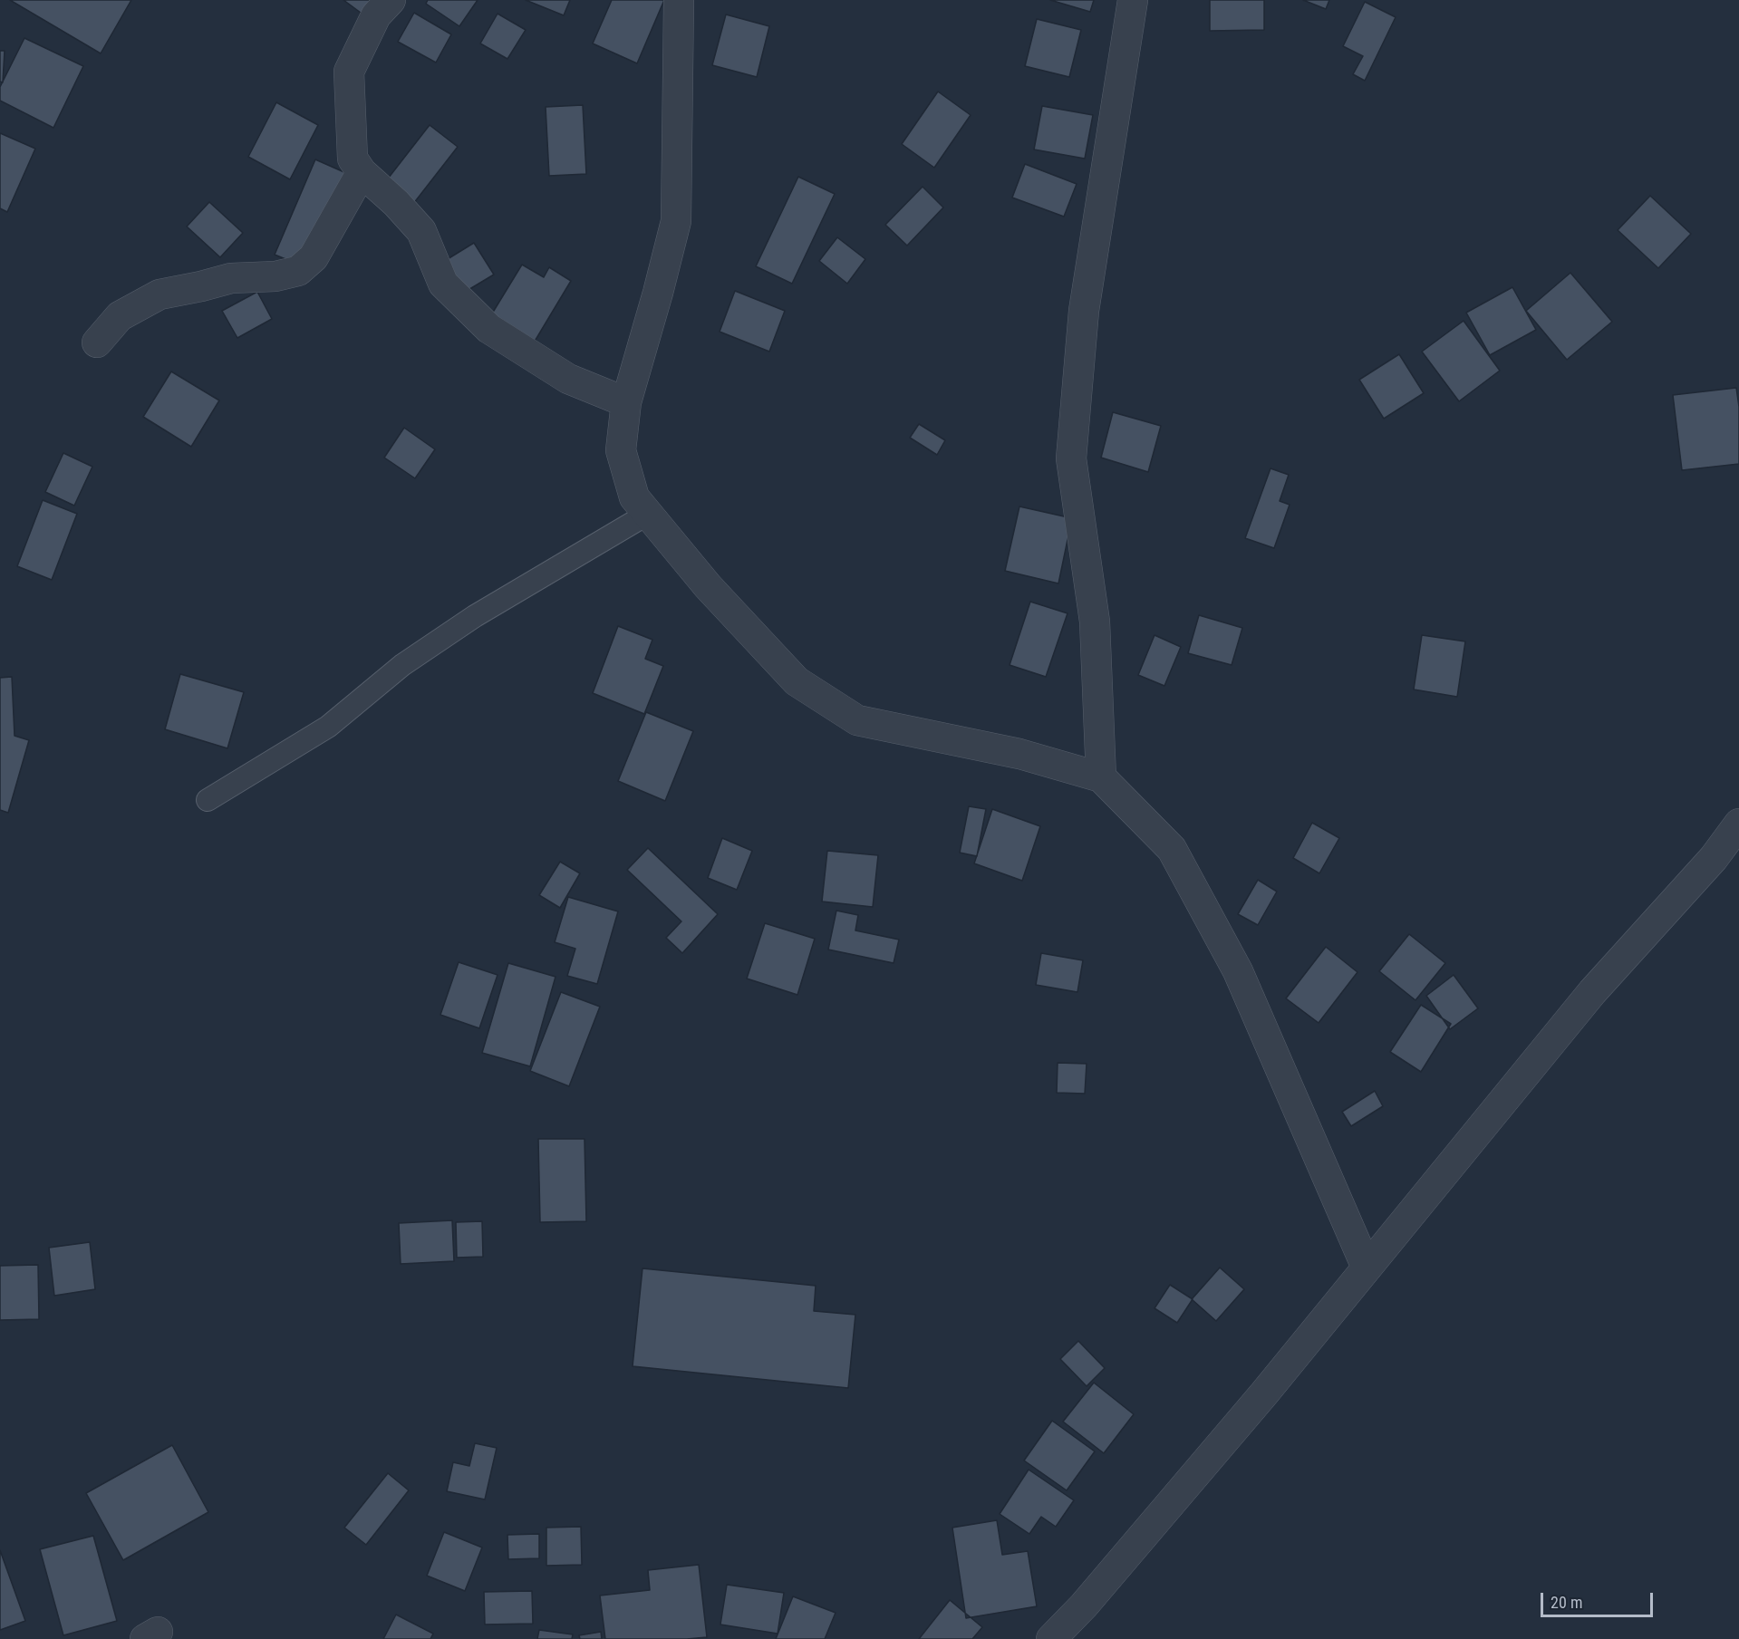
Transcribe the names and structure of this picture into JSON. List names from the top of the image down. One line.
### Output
{"scale_bar":"20 m"}
